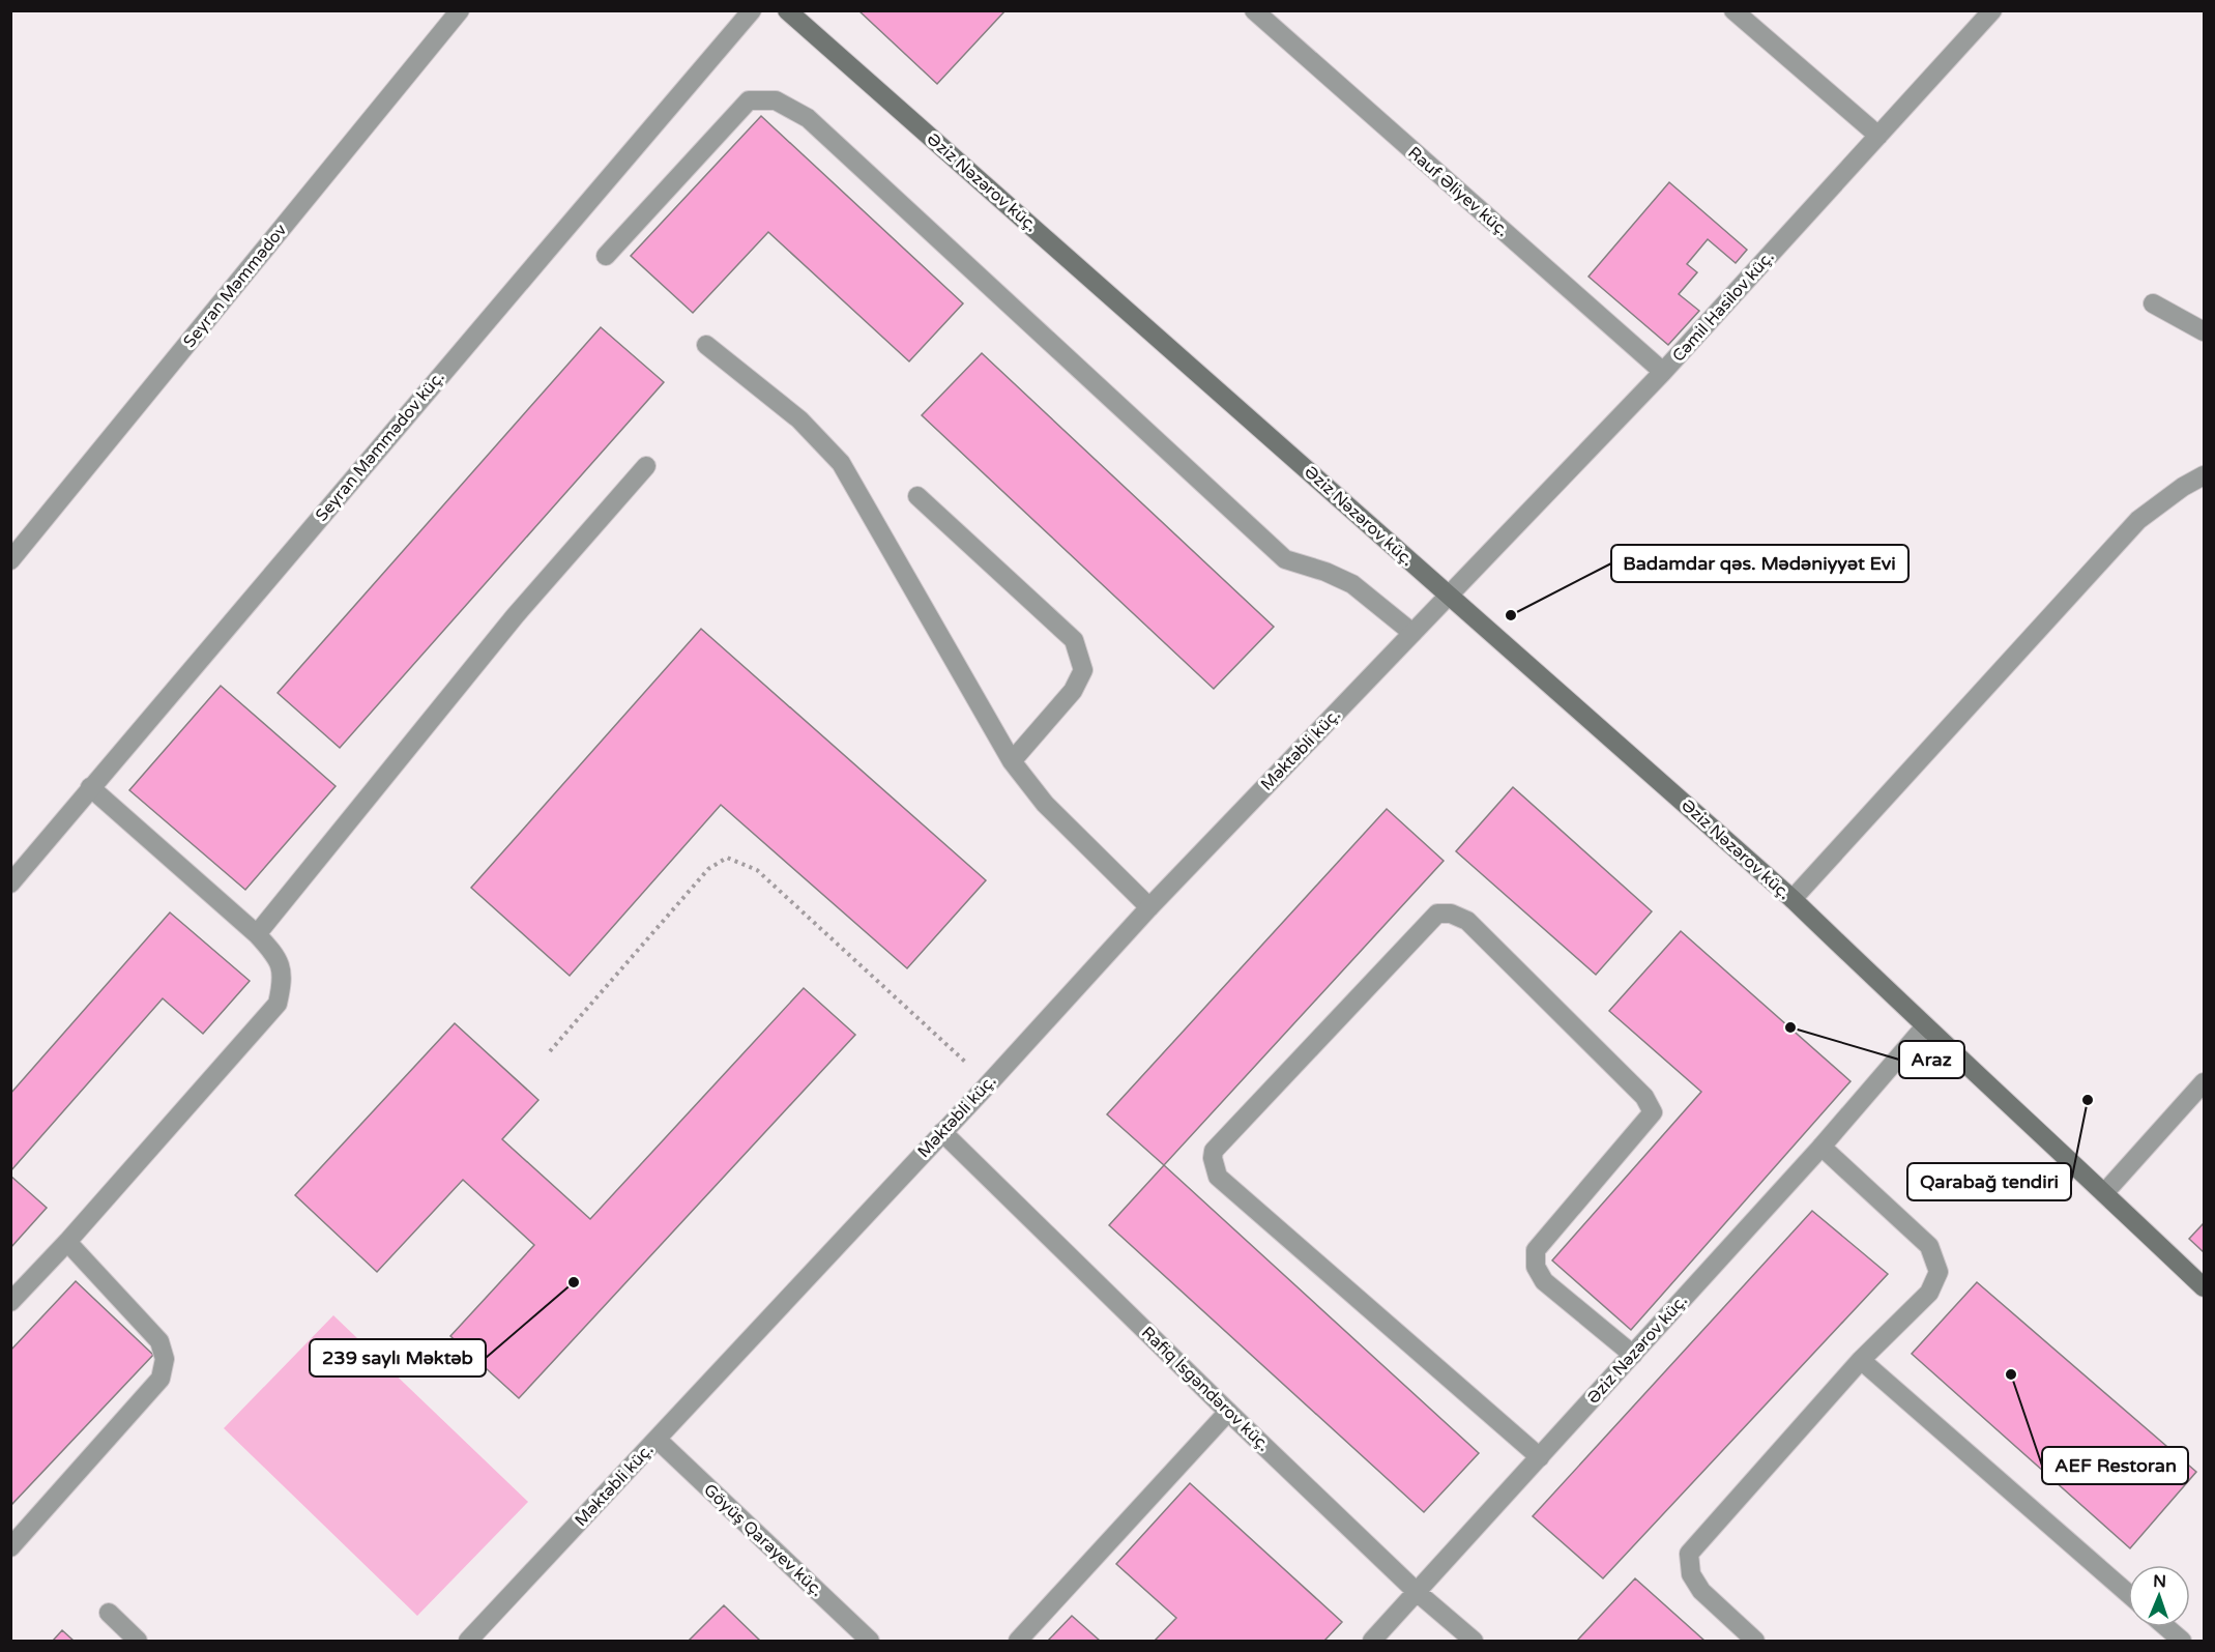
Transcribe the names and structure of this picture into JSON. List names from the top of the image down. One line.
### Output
{"streets":{"street":["Əziz Nəzərov küç.","Rauf Əliyev küç.","Seyran Məmmədov","Cəmil Hasilov küç.","Seyran Məmmədov küç.","Məktəbli küç.","Rafiq İsgəndərov küç.","Göyüş Qarayev küç."]},"crossings":[["Əziz Nəzərov küç.","Cəmil Hasilov küç."],["Əziz Nəzərov küç.","Məktəbli küç."],["Əziz Nəzərov küç.","Rafiq İsgəndərov küç."],["Rauf Əliyev küç.","Cəmil Hasilov küç."],["Cəmil Hasilov küç.","Məktəbli küç."],["Məktəbli küç.","Rafiq İsgəndərov küç."],["Məktəbli küç.","Göyüş Qarayev küç."]],"places":["Badamdar qəs. Mədəniyyət Evi","Araz","Qarabağ tendiri","239 saylı Məktəb","AEF Restoran"],"north":"top"}
